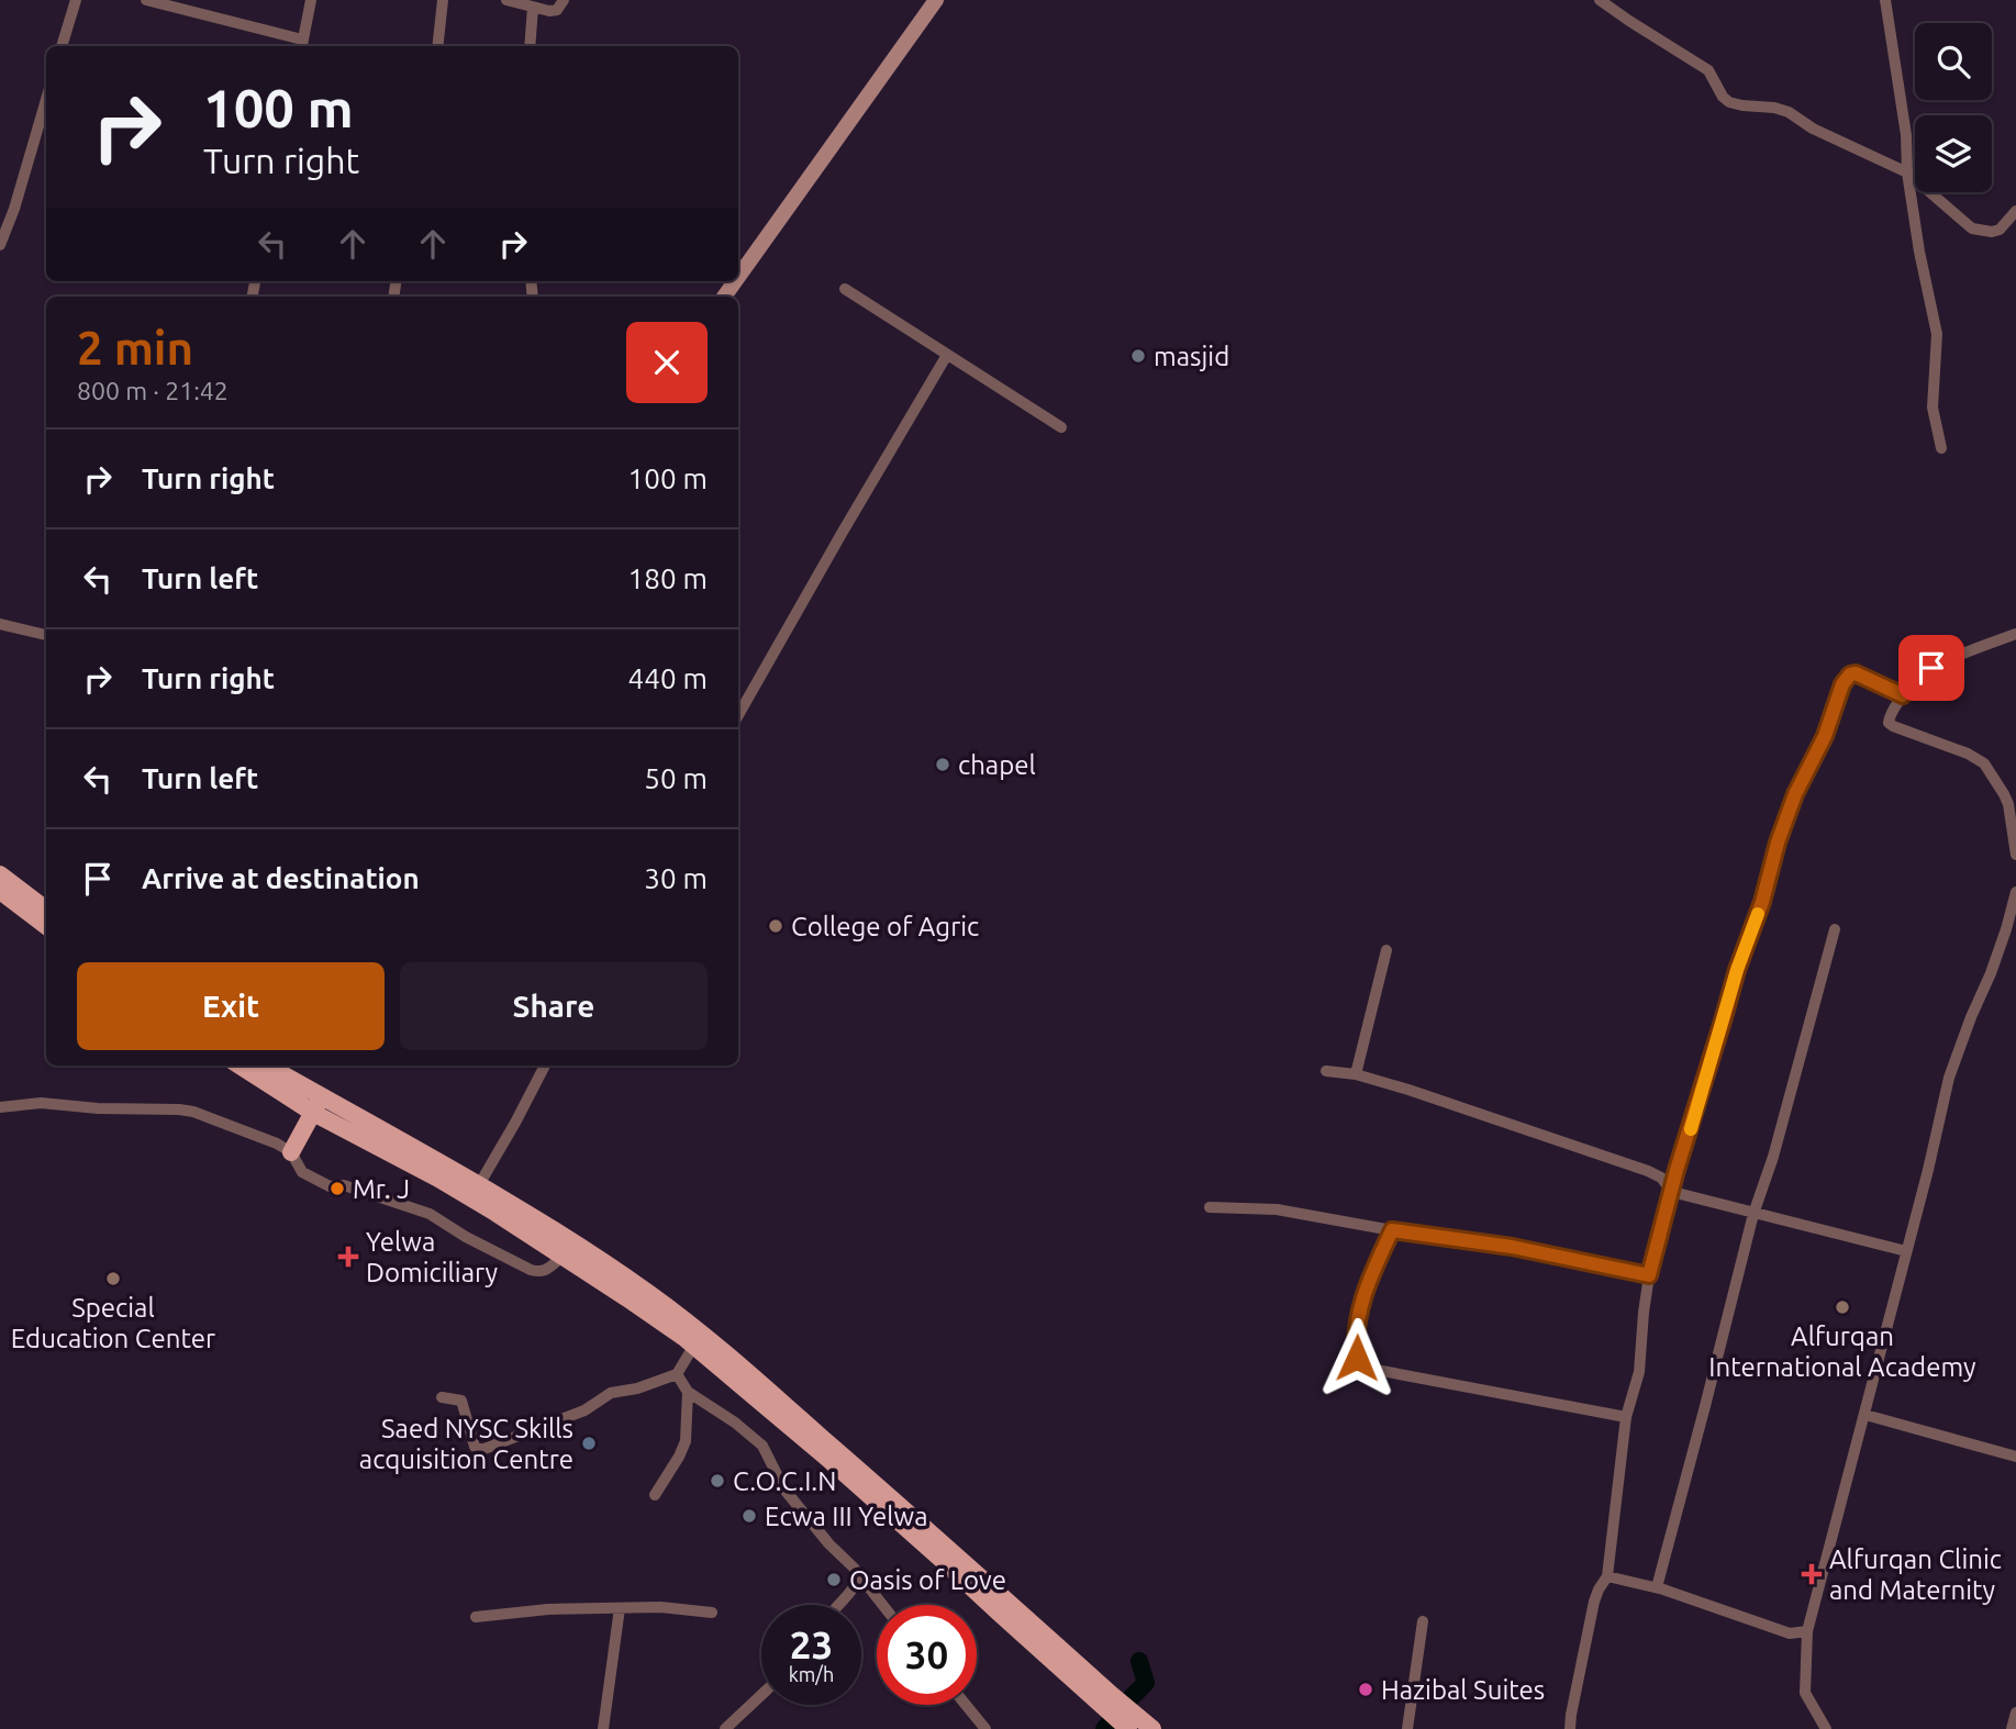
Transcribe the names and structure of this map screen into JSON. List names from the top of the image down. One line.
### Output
{"places":{"other":["masjid","chapel","College of Agric","Mr. J","Special Education Center","Alfurqan International Academy","Saed NYSC Skills acquisition Centre","C.O.C.I.N","Ecwa III Yelwa","Oasis of Love","Hazibal Suites"],"health":["Yelwa Domiciliary","Alfurqan Clinic and Maternity"]},"page":{"turn":["100 m","Turn right"],"heading":["2 min","800 m · 21:42"],"list":[{"name":"Turn right","value":"100 m"},{"name":"Turn left","value":"180 m"},{"name":"Turn right","value":"440 m"},{"name":"Turn left","value":"50 m"},{"name":"Arrive at destination","value":"30 m"}],"buttons":["Exit","Share"],"speed":"23 km/h","limit":"30"}}
